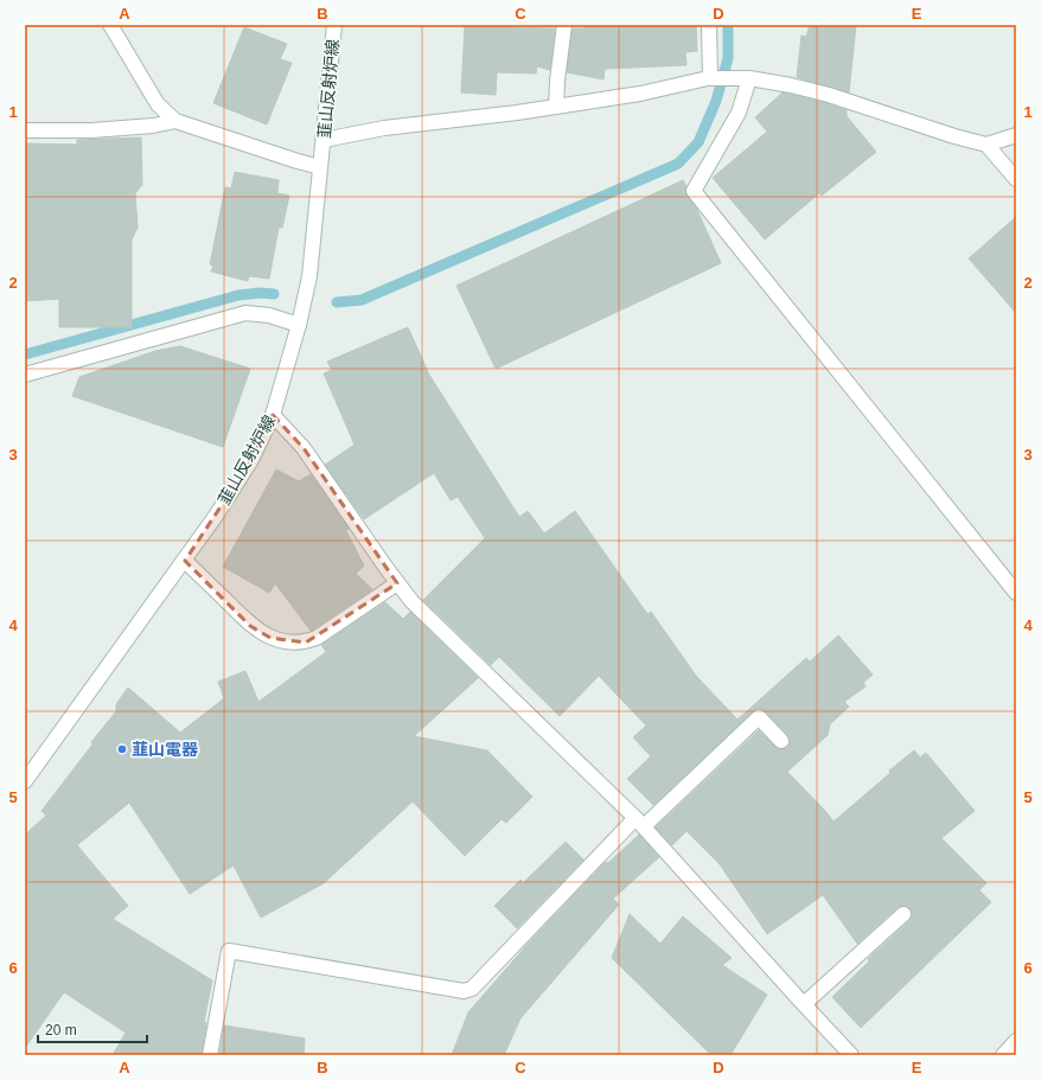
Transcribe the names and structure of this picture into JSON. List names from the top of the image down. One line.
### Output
{"streets":{"street":["韮山反射炉線"]},"places":["韮山電器"],"scale_bar":"20 m","grid":{"columns":["A","B","C","D","E"],"rows":["1","2","3","4","5","6"]}}
